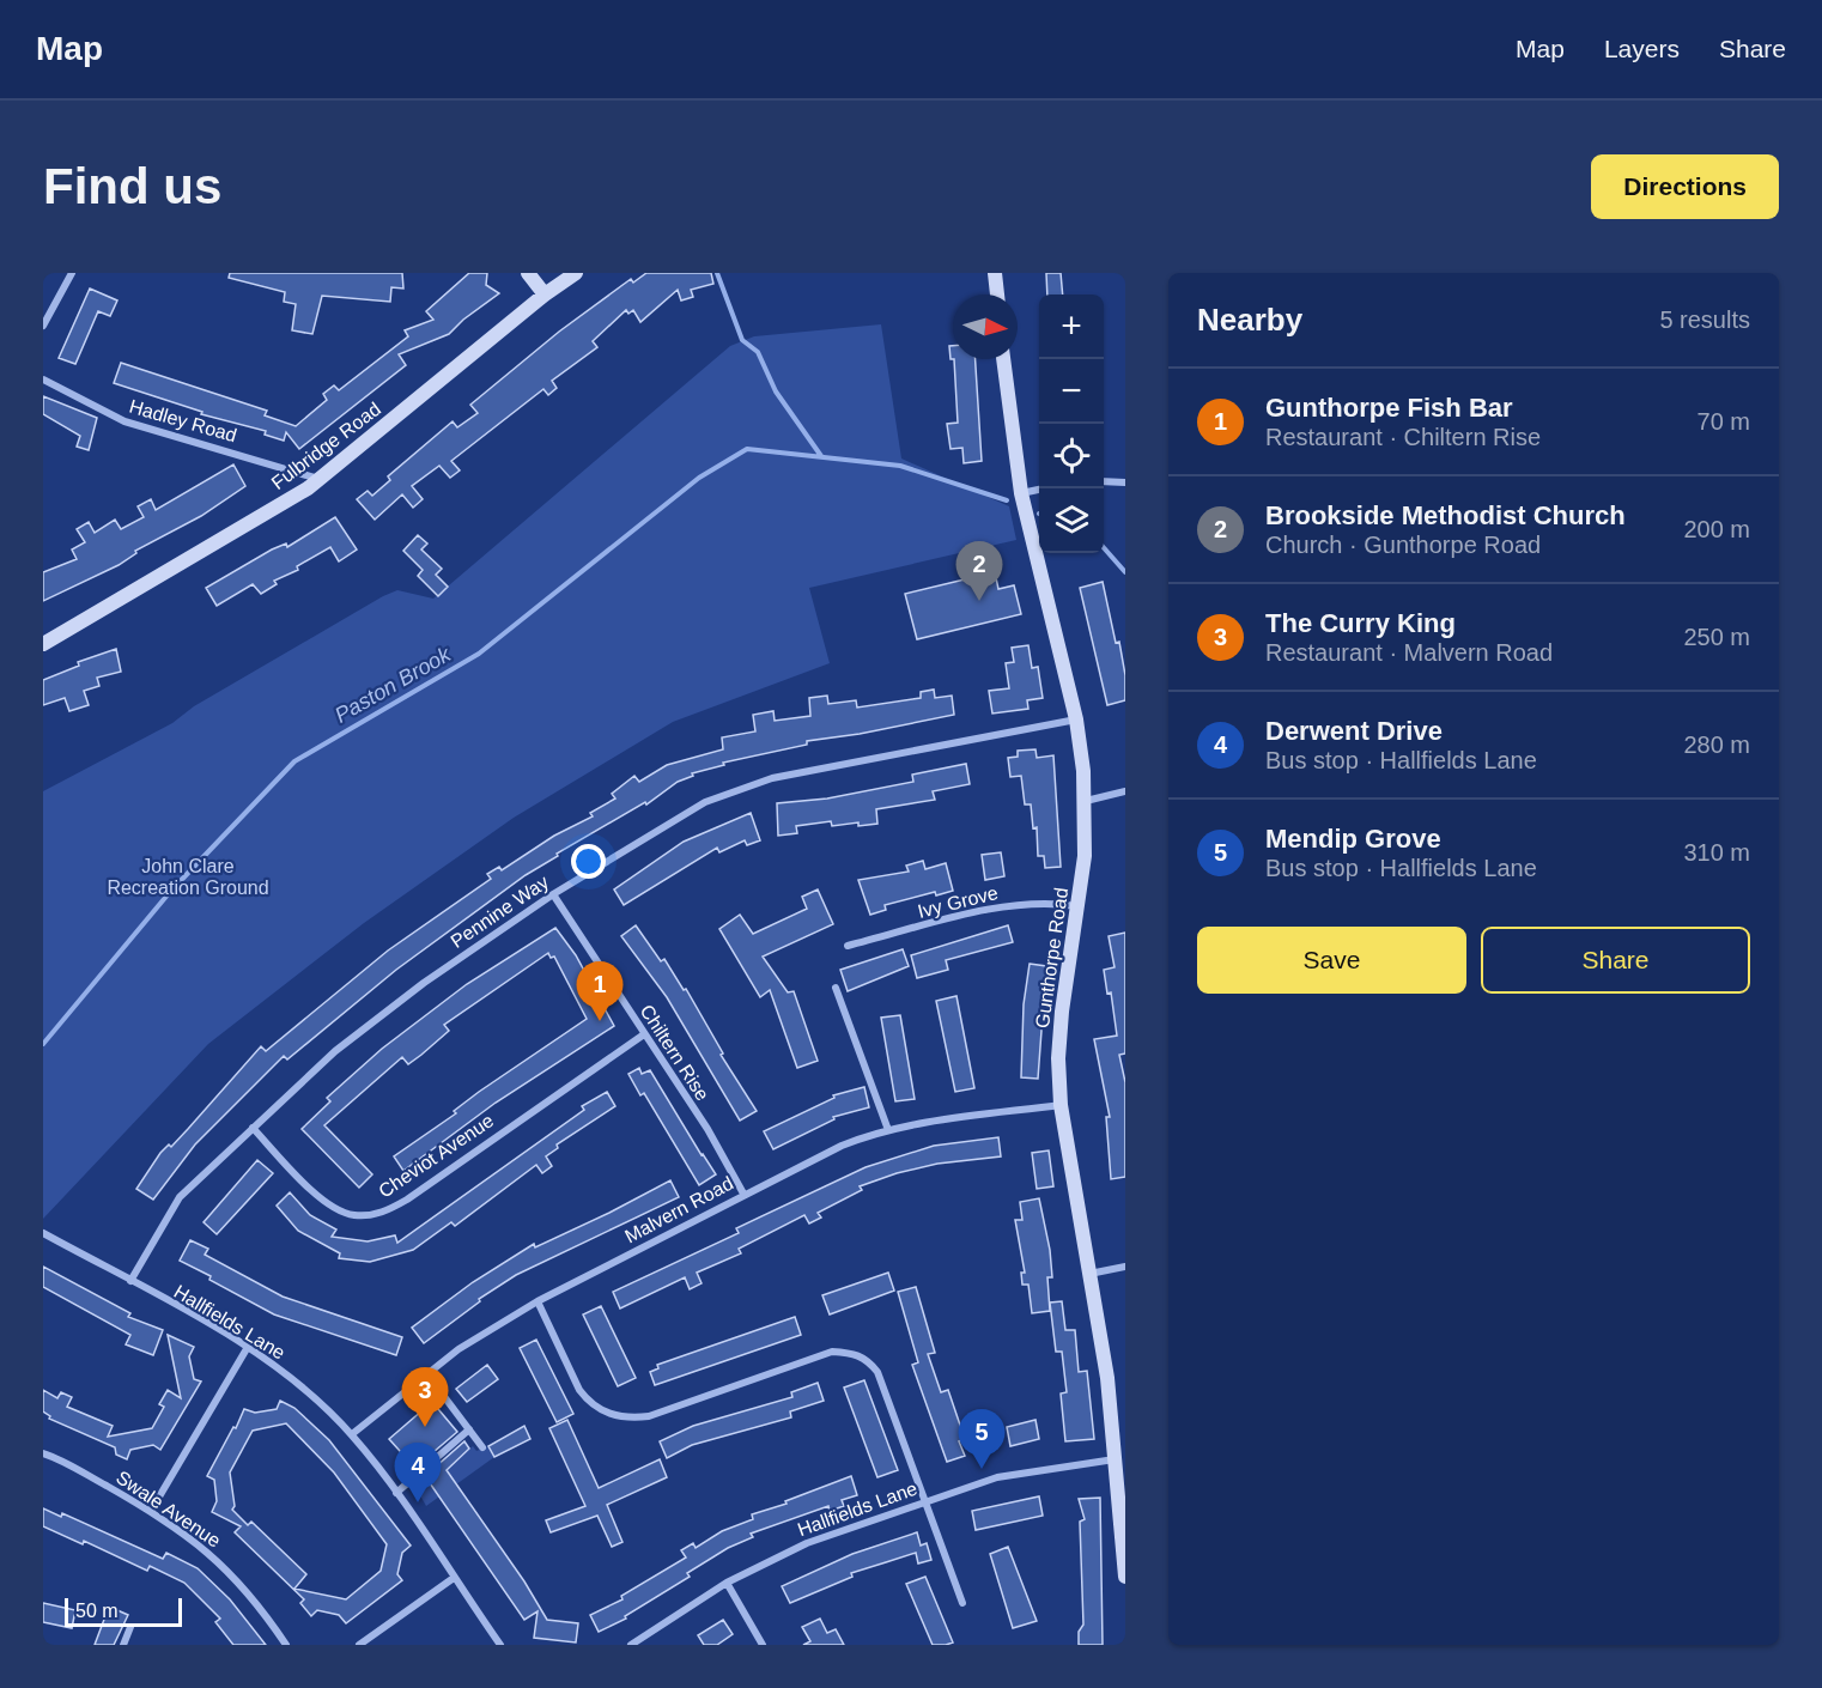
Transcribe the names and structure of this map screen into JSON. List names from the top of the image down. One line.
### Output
{"streets":{"street":["Hadley Road","Fulbridge Road","Ivy Grove","Pennine Way","Gunthorpe Road","Chiltern Rise","Cheviot Avenue","Malvern Road","Hallfields Lane","Swale Avenue"]},"crossings":[["Hadley Road","Fulbridge Road"],["Ivy Grove","Gunthorpe Road"],["Pennine Way","Gunthorpe Road"],["Pennine Way","Chiltern Rise"],["Pennine Way","Cheviot Avenue"],["Pennine Way","Hallfields Lane"],["Gunthorpe Road","Malvern Road"],["Gunthorpe Road","Hallfields Lane"],["Chiltern Rise","Cheviot Avenue"],["Chiltern Rise","Malvern Road"],["Malvern Road","Hallfields Lane"]],"water":["Paston Brook"],"parks":["John Clare Recreation Ground"],"scale_bar":"50 m","north":"right","page":{"header":"Map","nav":["Map","Layers","Share"],"buttons":["Directions",["Save","Share"]],"title":"Find us","heading":["Nearby","5 results"],"map_buttons":["+","−"],"list":[{"mark":"1","name":"Gunthorpe Fish Bar","note":"Restaurant · Chiltern Rise","value":"70 m"},{"mark":"2","name":"Brookside Methodist Church","note":"Church · Gunthorpe Road","value":"200 m"},{"mark":"3","name":"The Curry King","note":"Restaurant · Malvern Road","value":"250 m"},{"mark":"4","name":"Derwent Drive","note":"Bus stop · Hallfields Lane","value":"280 m"},{"mark":"5","name":"Mendip Grove","note":"Bus stop · Hallfields Lane","value":"310 m"}],"pins":["2","1","3","5","4"],"scale":"50 m"}}
